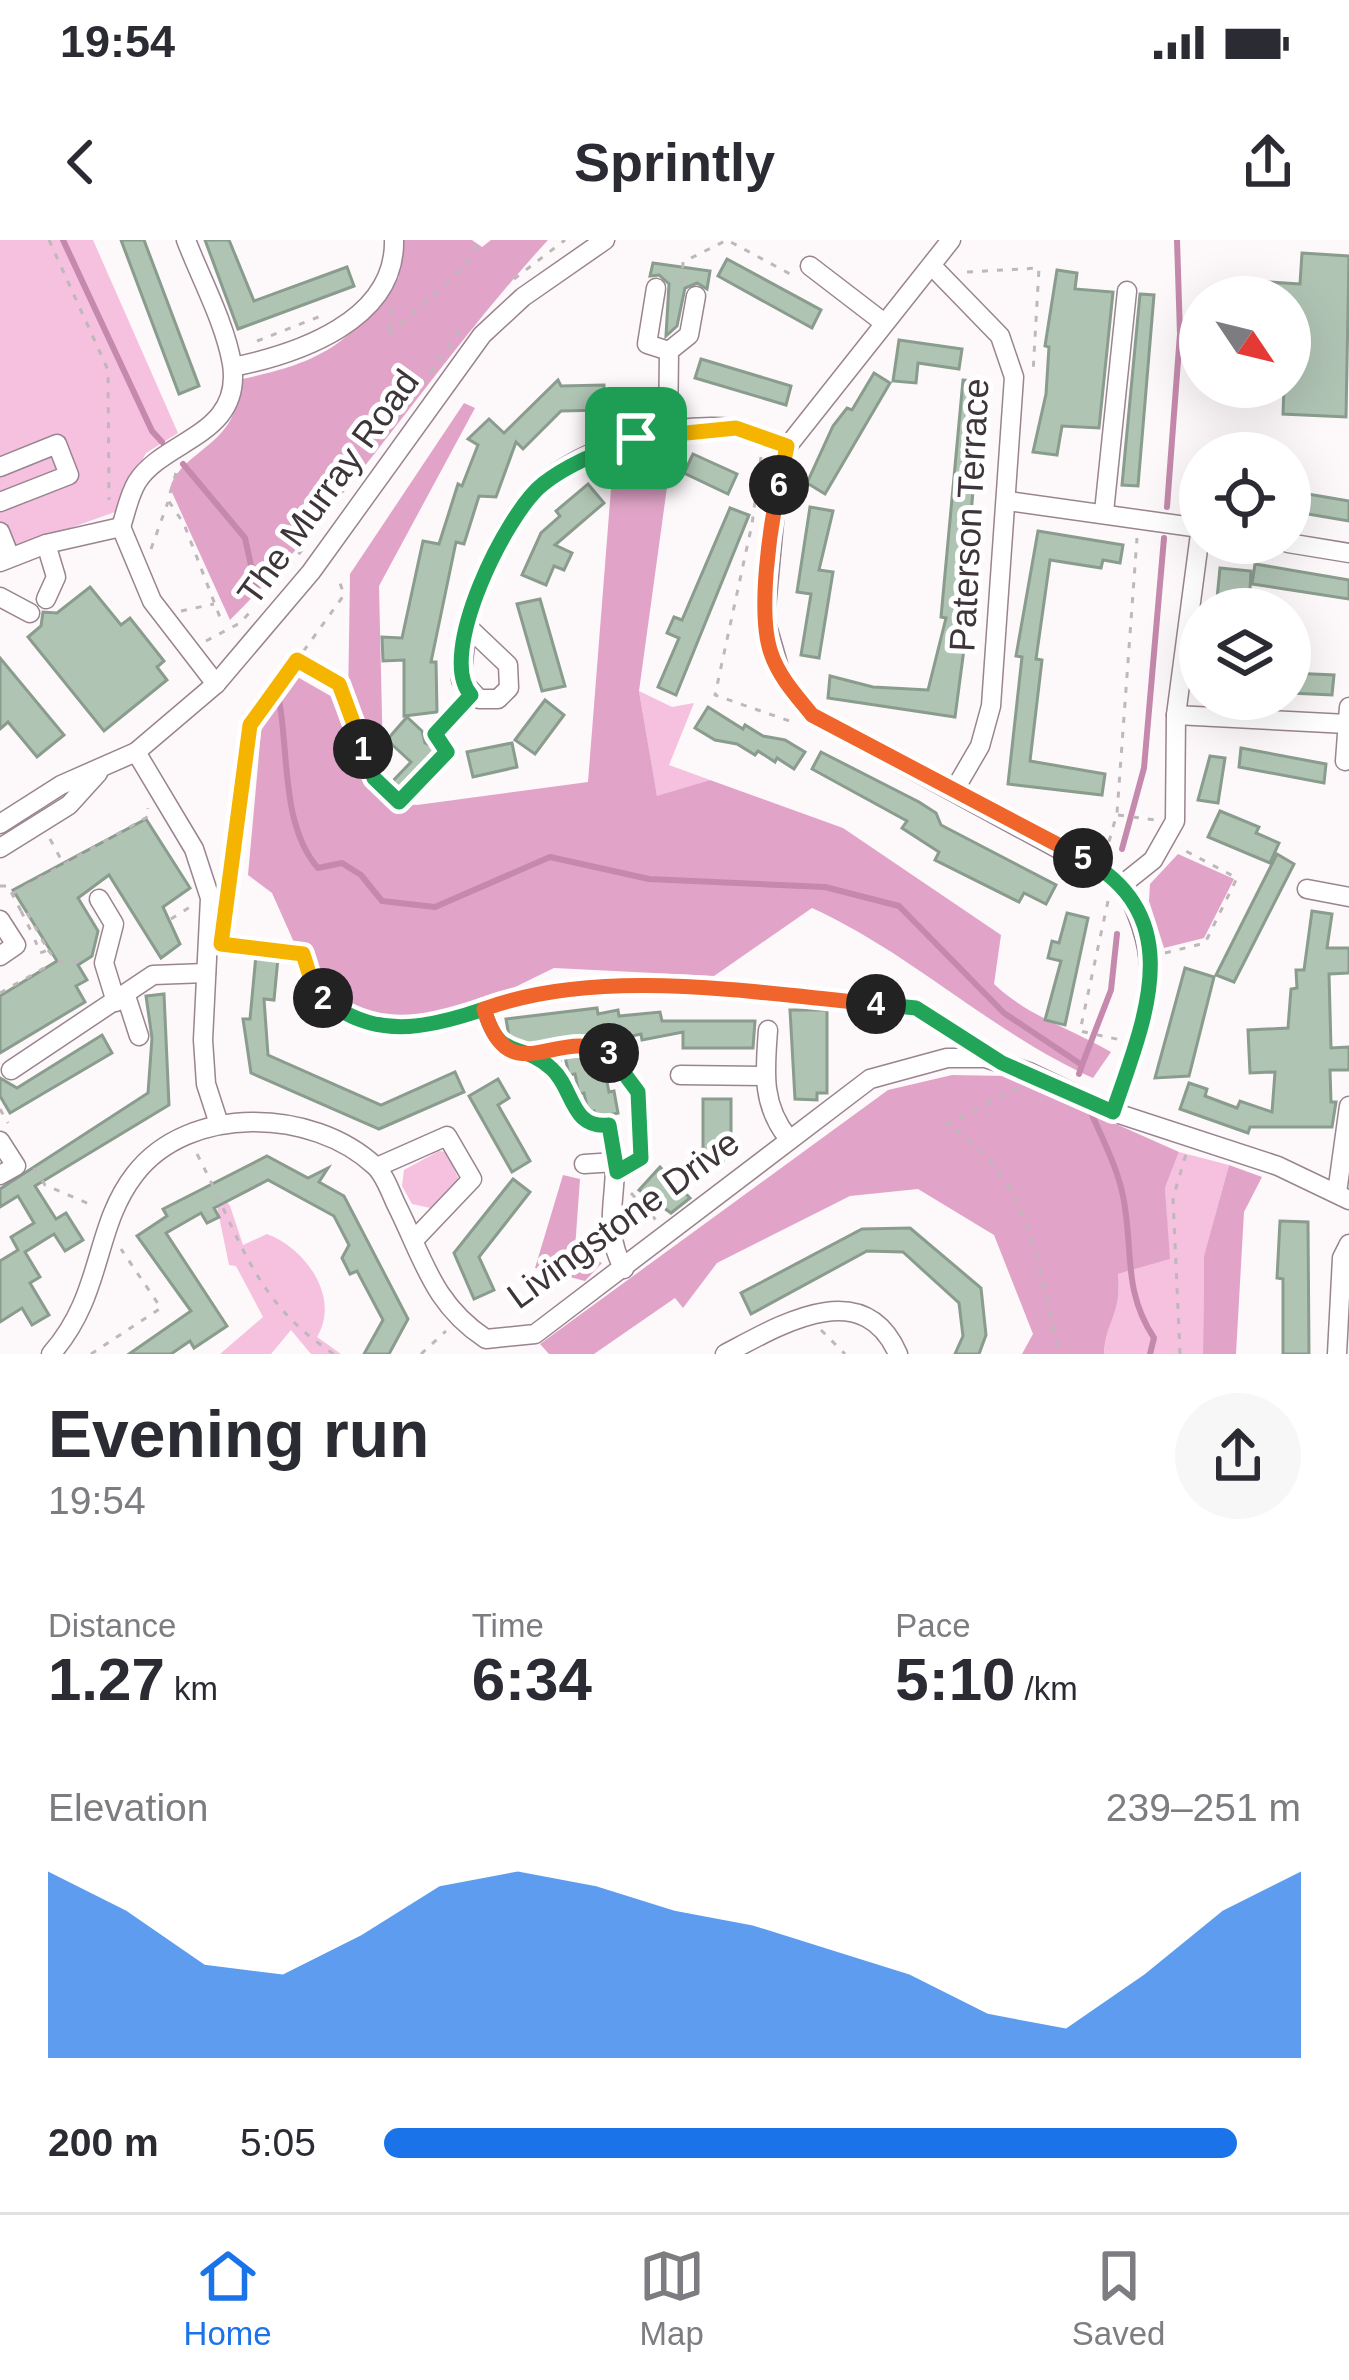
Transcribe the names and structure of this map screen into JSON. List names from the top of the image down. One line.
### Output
{"streets":{"street":["The Murray Road","Paterson Terrace","Livingstone Drive"]},"north":"bottom right","page":{"status":"19:54","header":"Sprintly","pins":["6","1","5","2","4","3"],"heading":["Evening run","19:54"],"stats":[["Distance","1.27 km"],["Time","6:34"],["Pace","5:10 /km"]],"chart":["Elevation","239–251 m"],"list":[{"name":"200 m","note":"5:05"}],"tabs":["Home","Map","Saved"]}}
